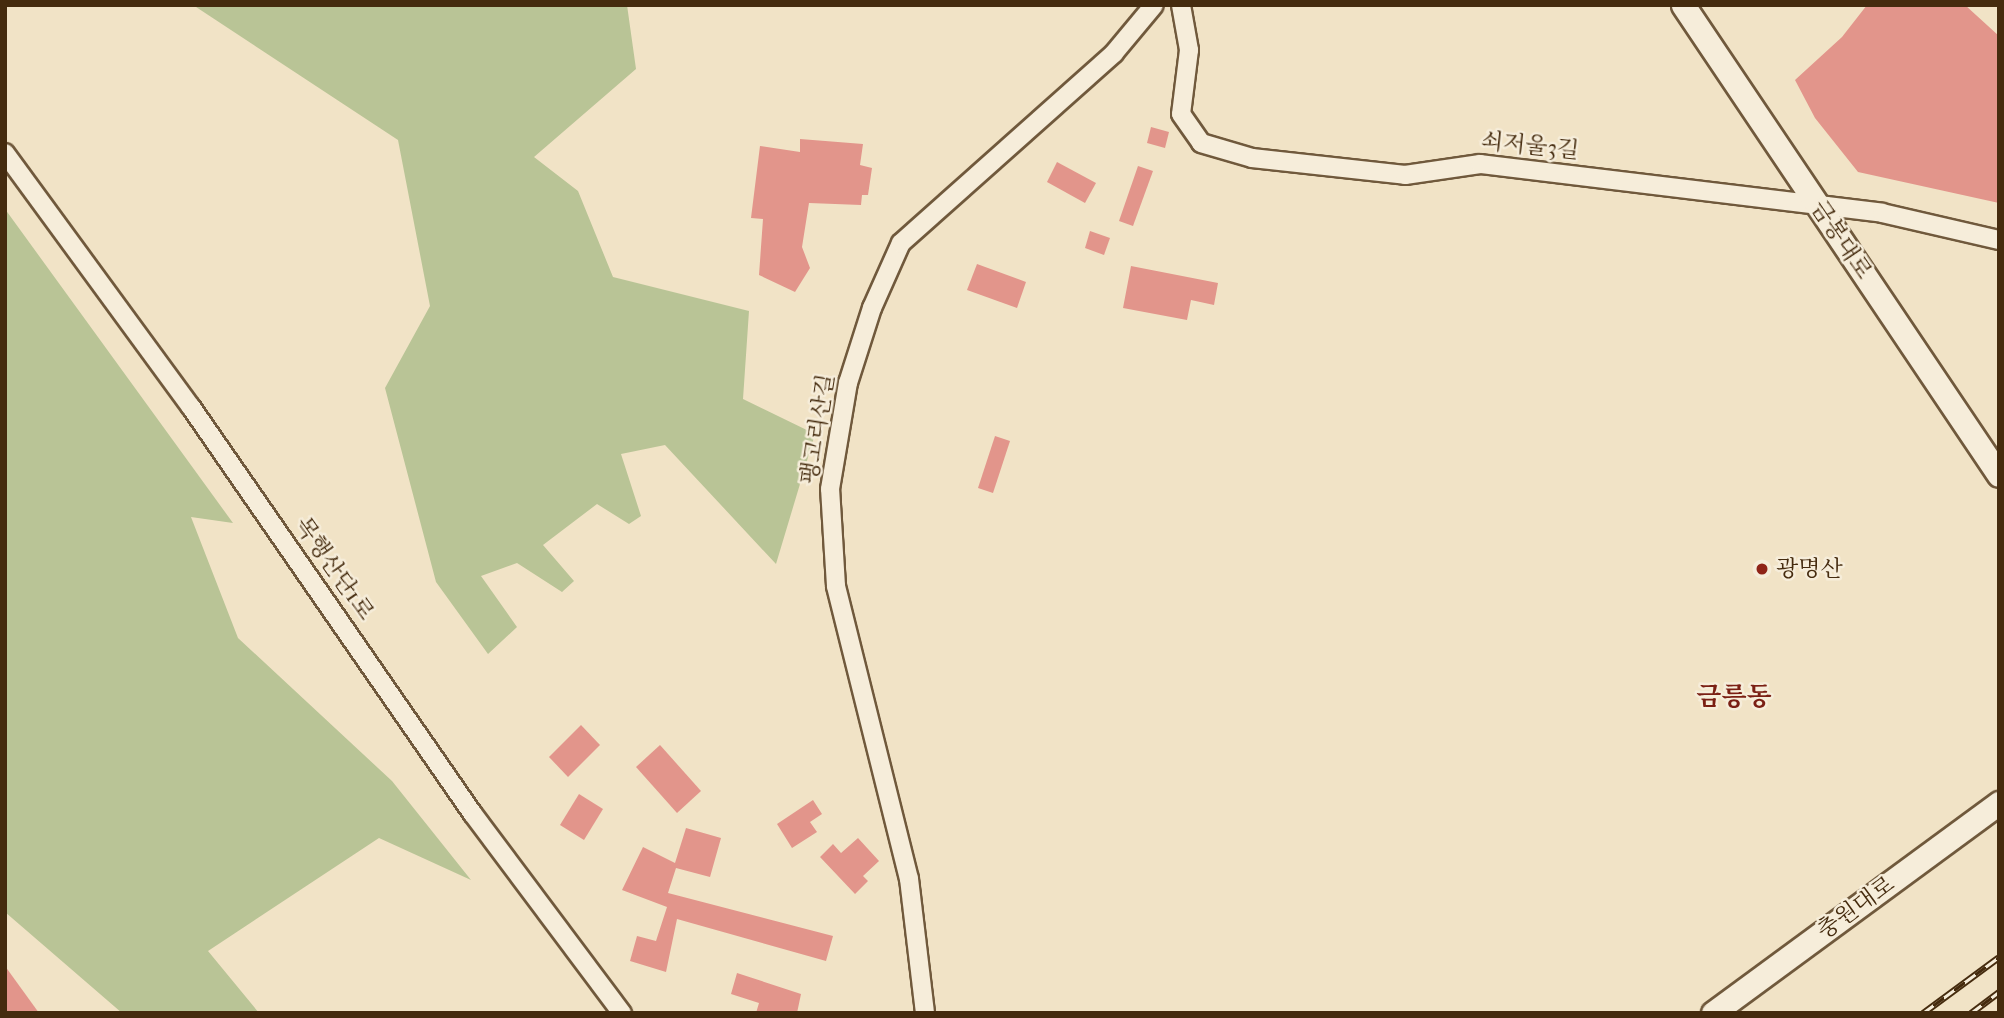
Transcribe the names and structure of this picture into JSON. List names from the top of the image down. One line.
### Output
{"streets":{"street":["쇠저울3길","금봉대로","팽고리산길","목행산단1로","충원대로"]},"crossings":[["쇠저울3길","금봉대로"]],"districts":["금릉동"],"places":["광명산"]}
